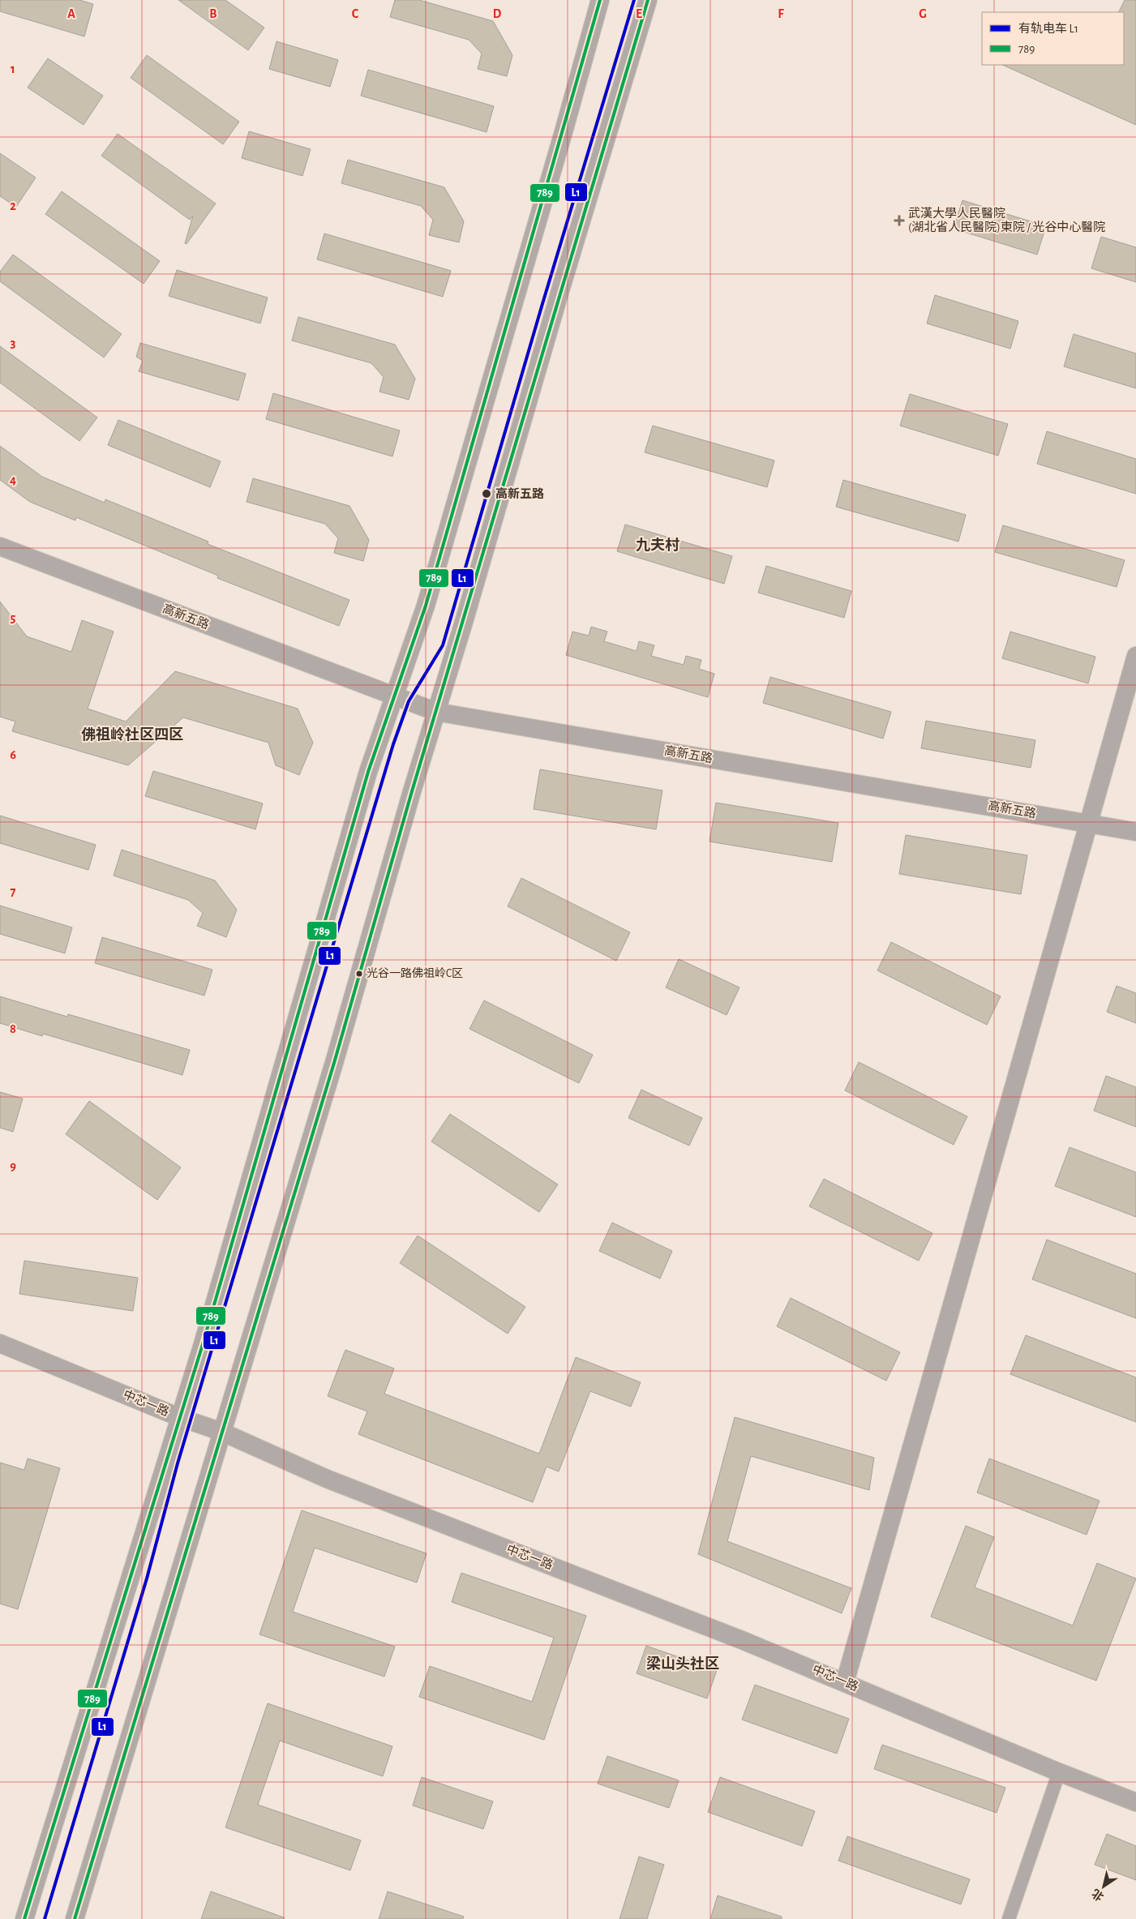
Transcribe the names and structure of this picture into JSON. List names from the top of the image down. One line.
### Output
{"streets":{"main road":["高新五路","中芯一路"]},"districts":["九夫村","佛祖岭社区四区","梁山头社区"],"places":{"health":["武漢大學人民醫院 (湖北省人民醫院)東院 / 光谷中心醫院"],"other":["高新五路","光谷一路佛祖岭C区"]},"lines":["tram line L1","transit line 789"],"legend":["有轨电车 L1","789"],"north":"bottom left","grid":{"columns":["A","B","C","D","E","F","G"],"rows":["1","2","3","4","5","6","7","8","9"]}}
